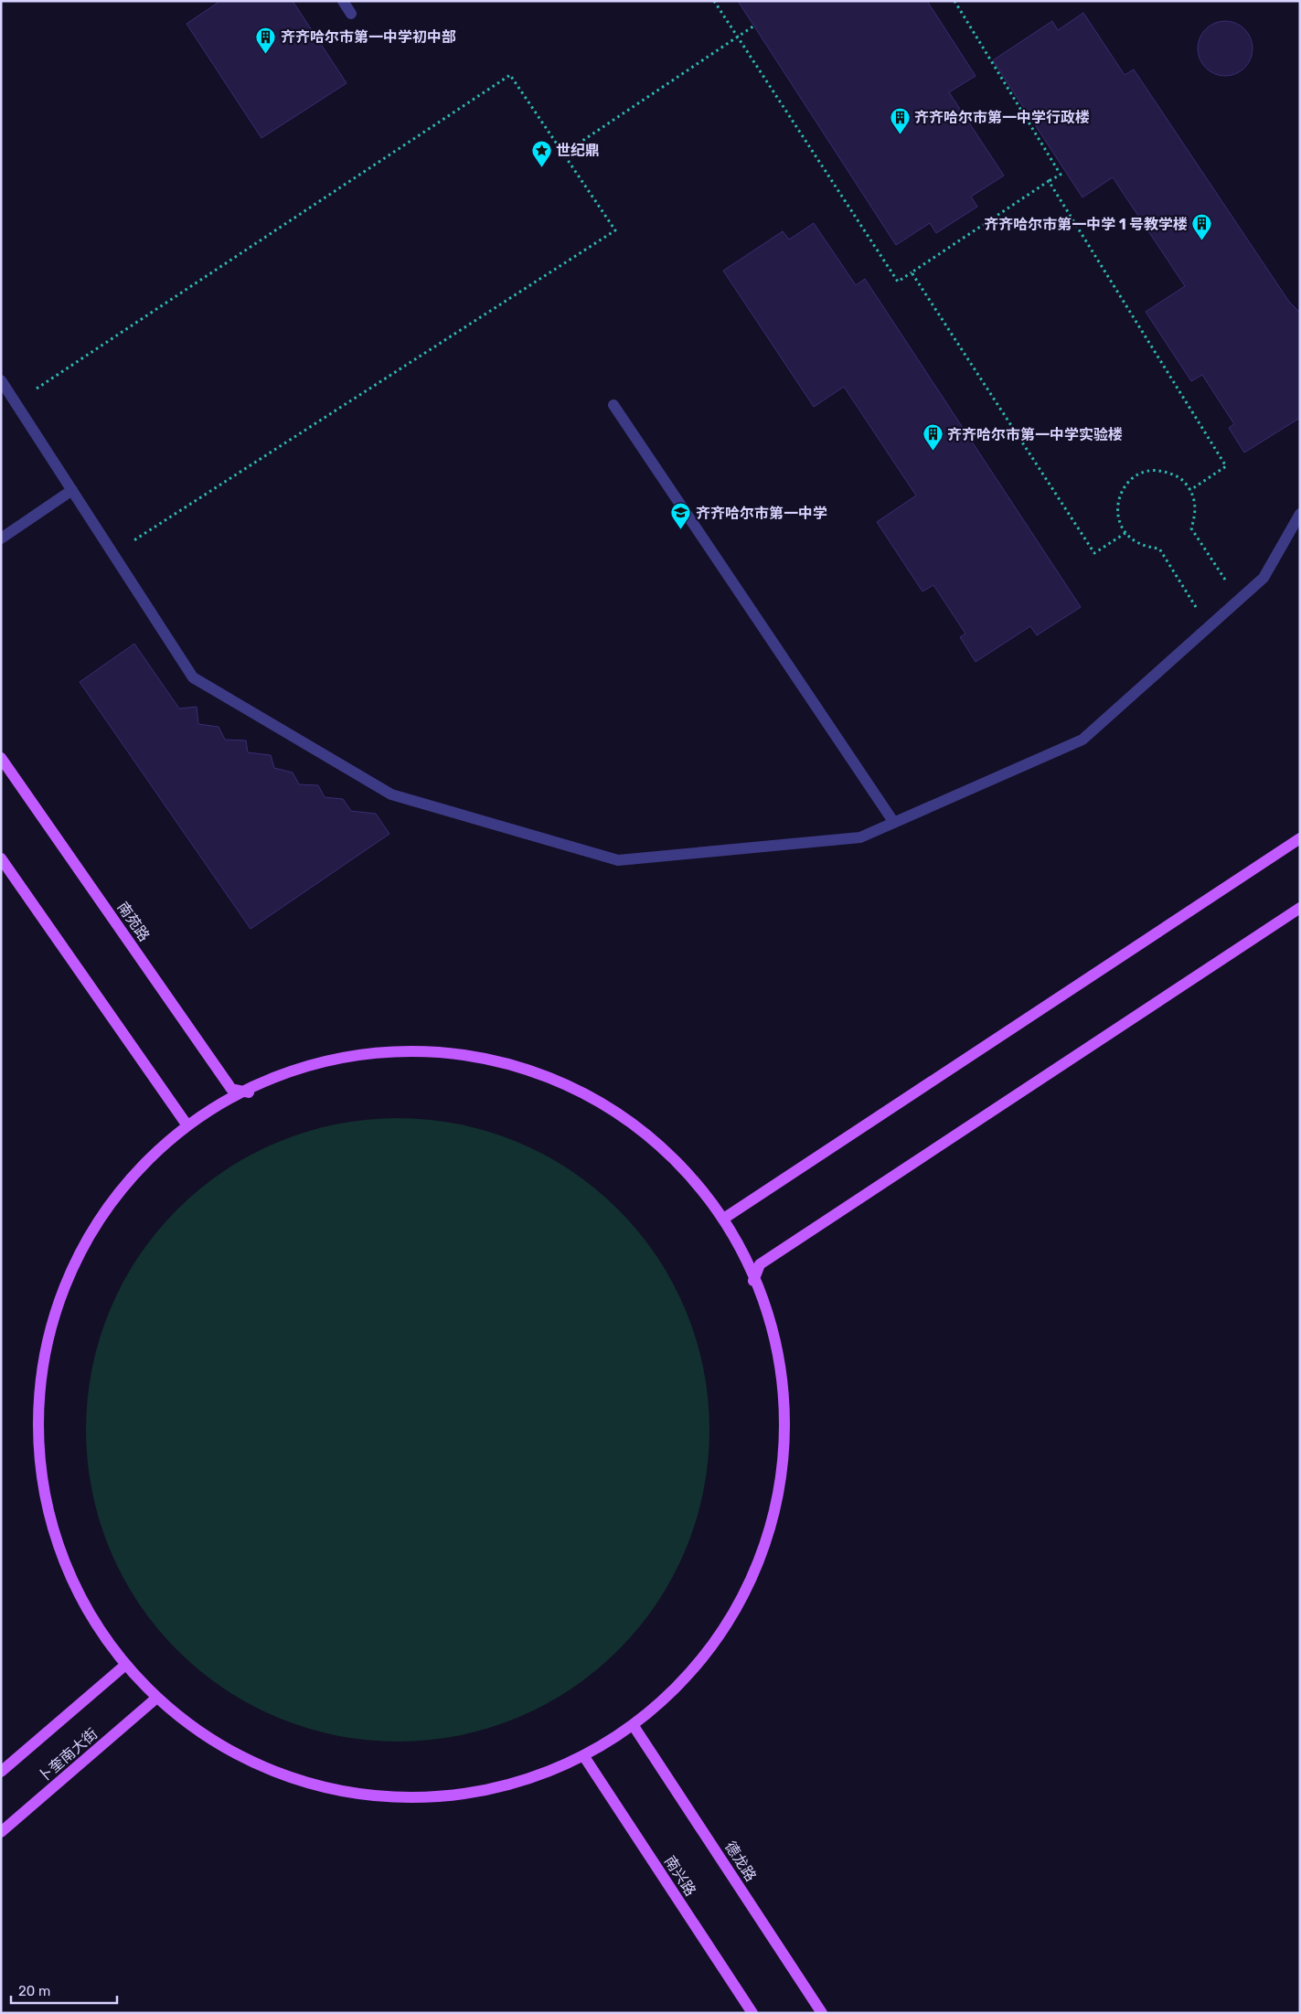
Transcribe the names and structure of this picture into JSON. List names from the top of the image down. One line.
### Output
{"streets":{"main road":["南苑路","卜奎南大街","德龙路","南兴路"]},"places":{"building":["齐齐哈尔市第一中学初中部","齐齐哈尔市第一中学行政楼","齐齐哈尔市第一中学 1 号教学楼","齐齐哈尔市第一中学实验楼"],"place":["世纪鼎"],"school or university":["齐齐哈尔市第一中学"]},"scale_bar":"20 m"}
